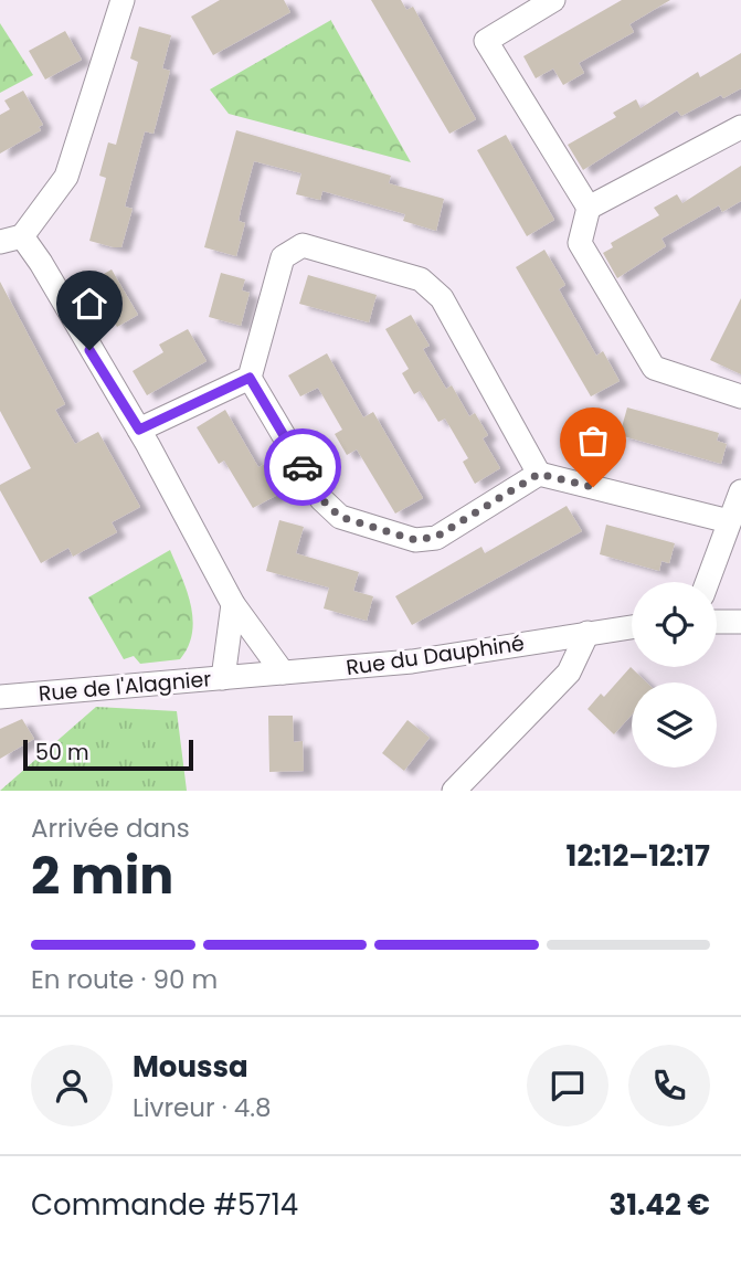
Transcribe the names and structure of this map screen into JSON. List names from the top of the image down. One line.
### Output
{"streets":{"street":["Rue du Dauphiné","Rue de l'Alagnier"]},"crossings":[["Rue du Dauphiné","Rue de l'Alagnier"]],"scale_bar":"50 m","page":{"scale":"50 m","heading":["2 min","Arrivée dans","12:12–12:17"],"panel":["Moussa","Livreur · 4.8","Commande #5714","31.42 €"],"bar":"En route · 90 m"}}
